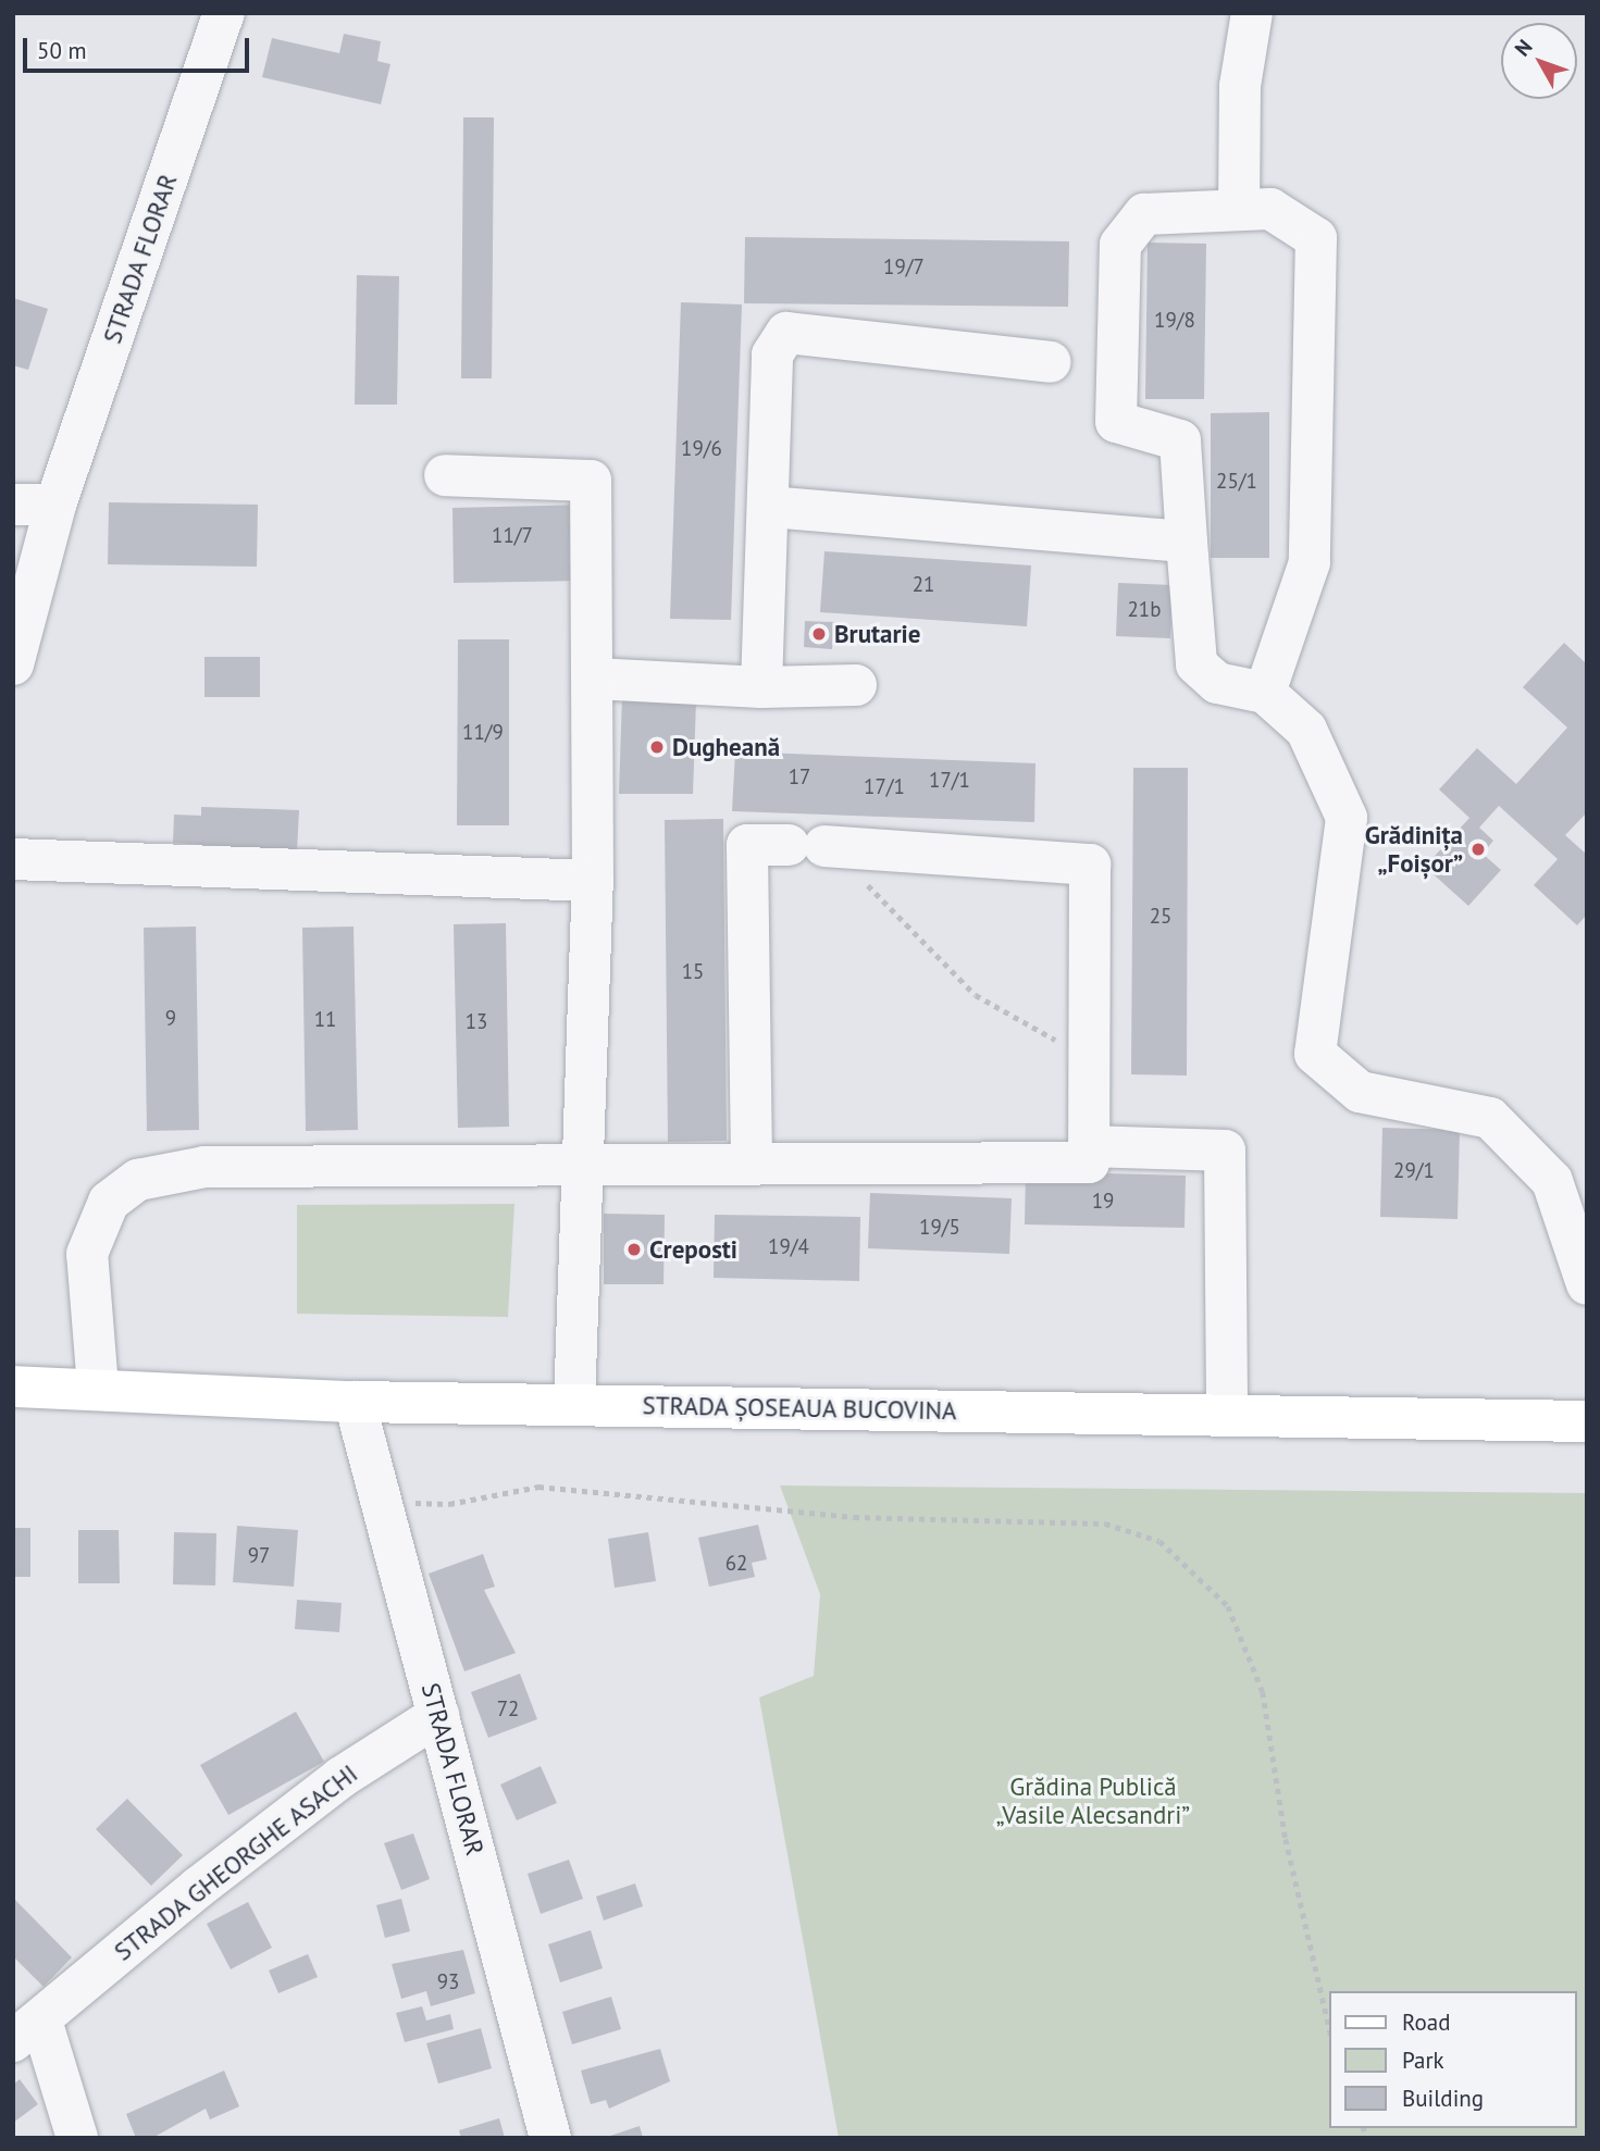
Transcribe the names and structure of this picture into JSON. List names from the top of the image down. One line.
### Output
{"streets":{"main road":["STRADA ȘOSEAUA BUCOVINA"],"street":["STRADA FLORAR","STRADA GHEORGHE ASACHI"]},"crossings":[["STRADA FLORAR","STRADA ȘOSEAUA BUCOVINA"],["STRADA FLORAR","STRADA GHEORGHE ASACHI"]],"parks":["Grădina Publică „Vasile Alecsandri”"],"places":["Brutarie","Dugheană","Grădinița „Foișor”","Creposti"],"house_numbers":["19/7","19/8","19/6","25/1","11/7","21","21b","11/9","17","17/1","17/1","25","15","9","11","13","29/1","19","19/5","19/4","97","62","72","93"],"legend":["Road","Park","Building"],"scale_bar":"50 m","north":"top left"}
